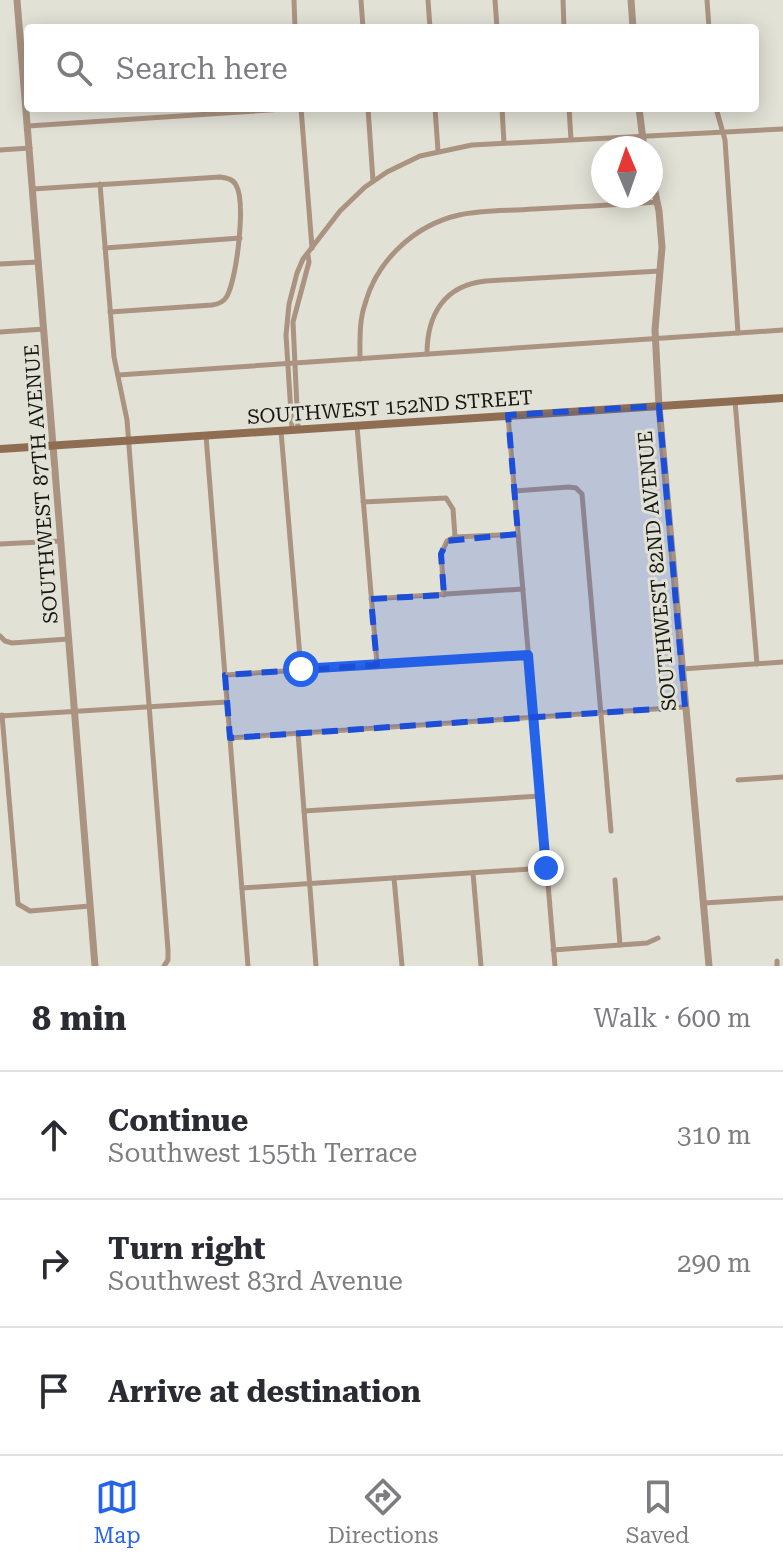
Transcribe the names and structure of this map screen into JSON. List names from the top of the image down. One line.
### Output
{"streets":{"main road":["SOUTHWEST 152ND STREET"],"street":["SOUTHWEST 87TH AVENUE","SOUTHWEST 82ND AVENUE"]},"crossings":[["SOUTHWEST 152ND STREET","SOUTHWEST 87TH AVENUE"],["SOUTHWEST 152ND STREET","SOUTHWEST 82ND AVENUE"]],"north":"top","page":{"search":"Search here","heading":["8 min","Walk · 600 m"],"list":[["Continue","Southwest 155th Terrace","310 m"],["Turn right","Southwest 83rd Avenue","290 m"],"Arrive at destination"],"nav":["Map","Directions","Saved"]}}
